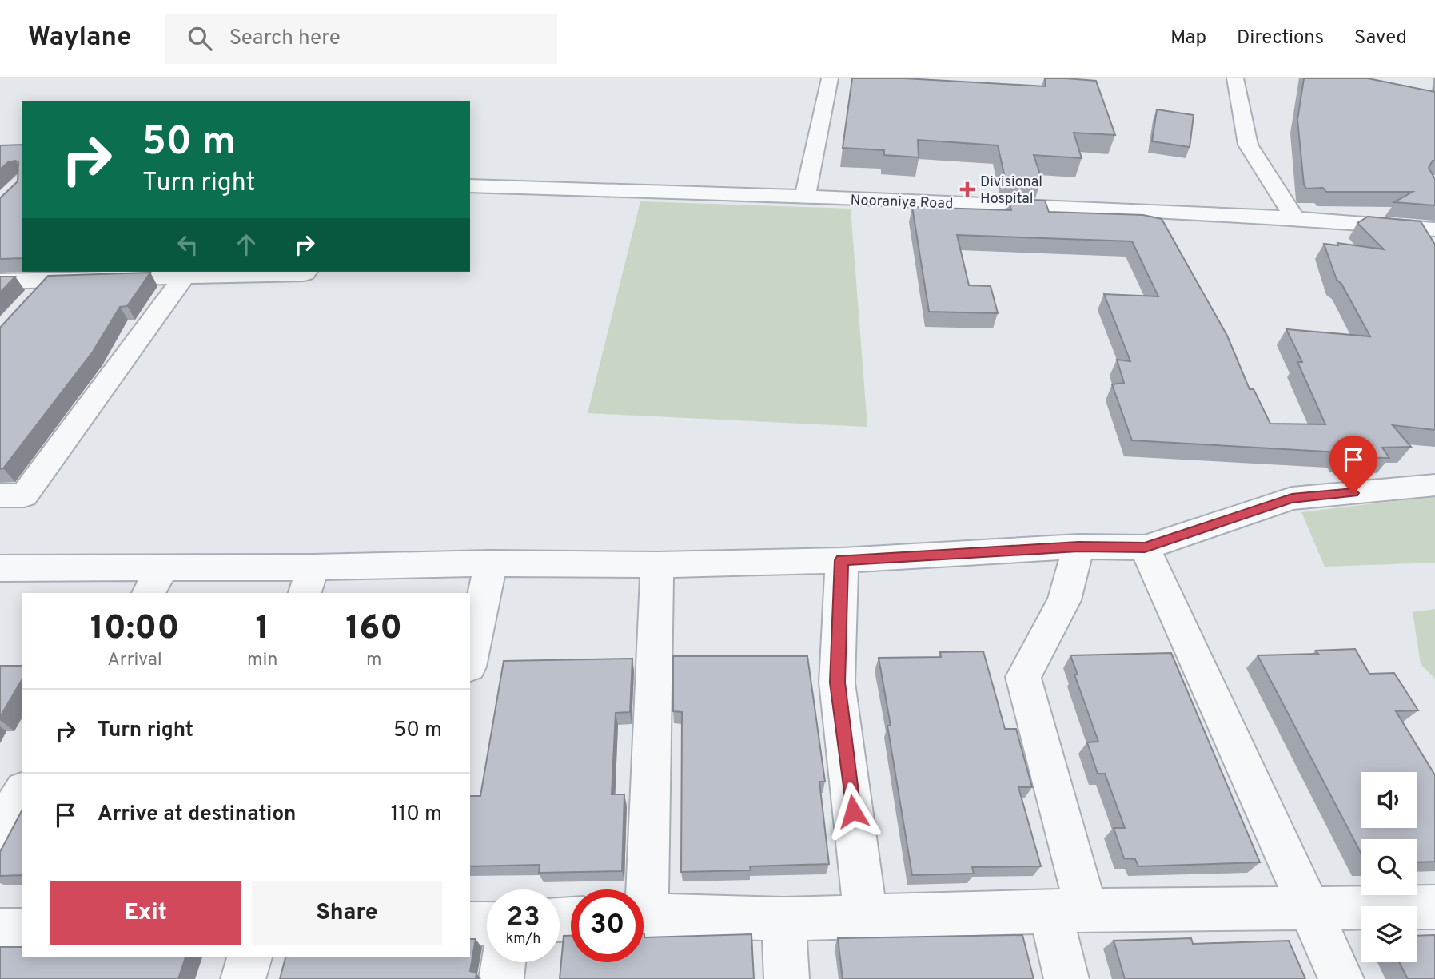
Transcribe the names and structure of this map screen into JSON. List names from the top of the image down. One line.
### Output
{"streets":{"street":["Nooraniya Road"]},"places":{"health":["Divisional Hospital"]},"page":{"header":"Waylane","search":"Search here","nav":["Map","Directions","Saved"],"turn":["50 m","Turn right"],"eta":["10:00","Arrival","1","min","160","m"],"list":[{"name":"Turn right","value":"50 m"},{"name":"Arrive at destination","value":"110 m"}],"buttons":["Exit","Share"],"speed":"23 km/h","limit":"30"}}
